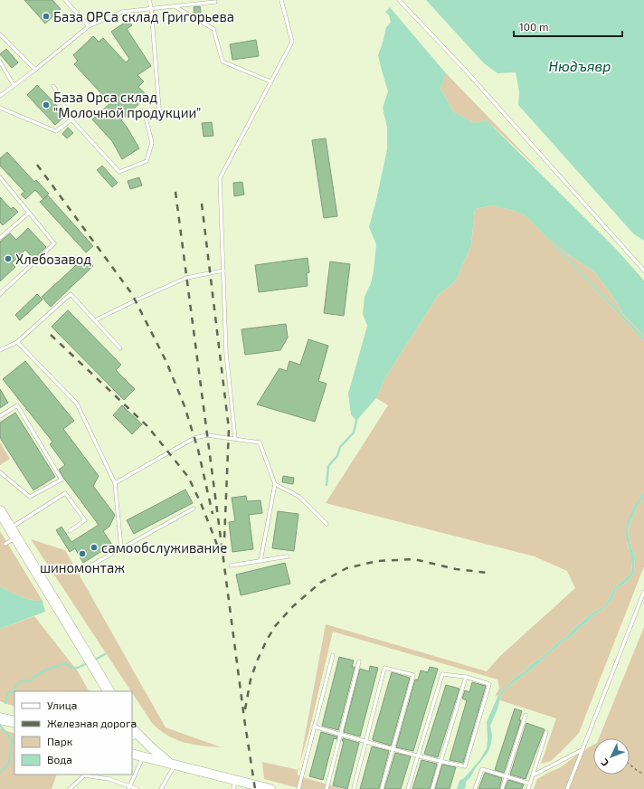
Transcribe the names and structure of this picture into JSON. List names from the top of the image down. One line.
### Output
{"water":["Нюдъявр"],"places":["База ОРСа склад Григорьева","База Орса склад \"Молочной продукции\"","Хлебозавод","самообслуживание","шиномонтаж"],"legend":["Улица","Железная дорога","Парк","Вода"],"scale_bar":"100 m","north":"bottom left"}
